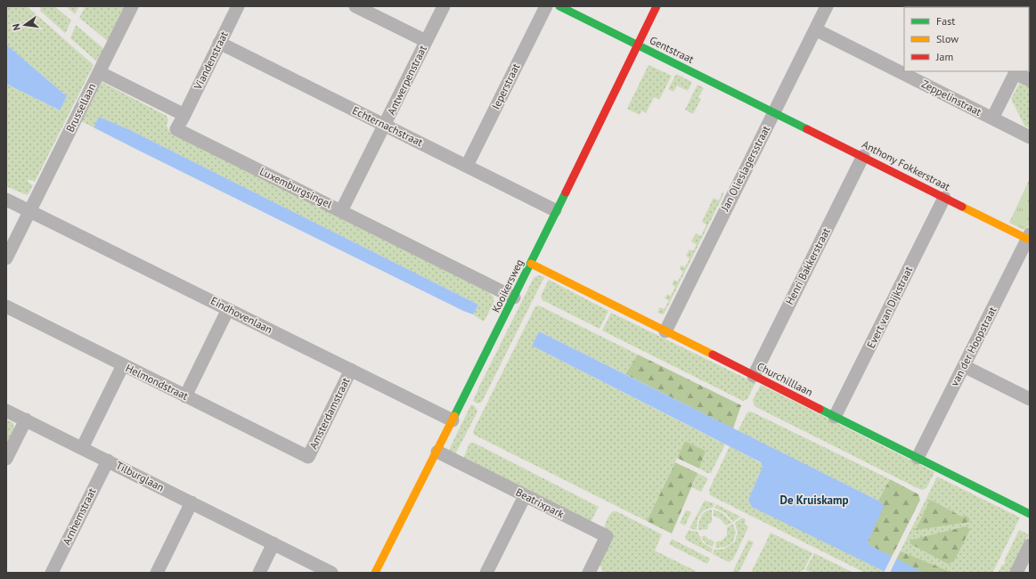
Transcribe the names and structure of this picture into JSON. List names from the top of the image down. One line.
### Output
{"streets":{"street":["Gentstraat","Viandenstraat","Antwerpenstraat","Ieperstraat","Zeppelinstraat","Brussellaan","Echternachstraat","Anthony Fokkerstraat","Jan Olieslagersstraat","Luxemburgsingel","Henri Bakkerstraat","Kooikersweg","Evert van Dijkstraat","Eindhovenlaan","van der Hoopstraat","Churchilllaan","Helmondstraat","Amsterdamstraat","Tilburglaan","Beatrixpark","Arnhemstraat"]},"crossings":[["Gentstraat","Anthony Fokkerstraat"],["Gentstraat","Jan Olieslagersstraat"],["Gentstraat","Kooikersweg"],["Viandenstraat","Echternachstraat"],["Viandenstraat","Luxemburgsingel"],["Antwerpenstraat","Echternachstraat"],["Antwerpenstraat","Luxemburgsingel"],["Ieperstraat","Echternachstraat"],["Zeppelinstraat","Jan Olieslagersstraat"],["Brussellaan","Eindhovenlaan"],["Echternachstraat","Kooikersweg"],["Anthony Fokkerstraat","Jan Olieslagersstraat"],["Anthony Fokkerstraat","Henri Bakkerstraat"],["Anthony Fokkerstraat","Evert van Dijkstraat"],["Anthony Fokkerstraat","van der Hoopstraat"],["Jan Olieslagersstraat","Churchilllaan"],["Luxemburgsingel","Kooikersweg"],["Henri Bakkerstraat","Churchilllaan"],["Kooikersweg","Eindhovenlaan"],["Kooikersweg","Churchilllaan"],["Kooikersweg","Beatrixpark"],["Evert van Dijkstraat","Churchilllaan"],["Eindhovenlaan","Amsterdamstraat"],["van der Hoopstraat","Churchilllaan"],["Helmondstraat","Amsterdamstraat"],["Tilburglaan","Arnhemstraat"]],"districts":["De Kruiskamp"],"legend":["Fast","Slow","Jam"],"north":"left"}
